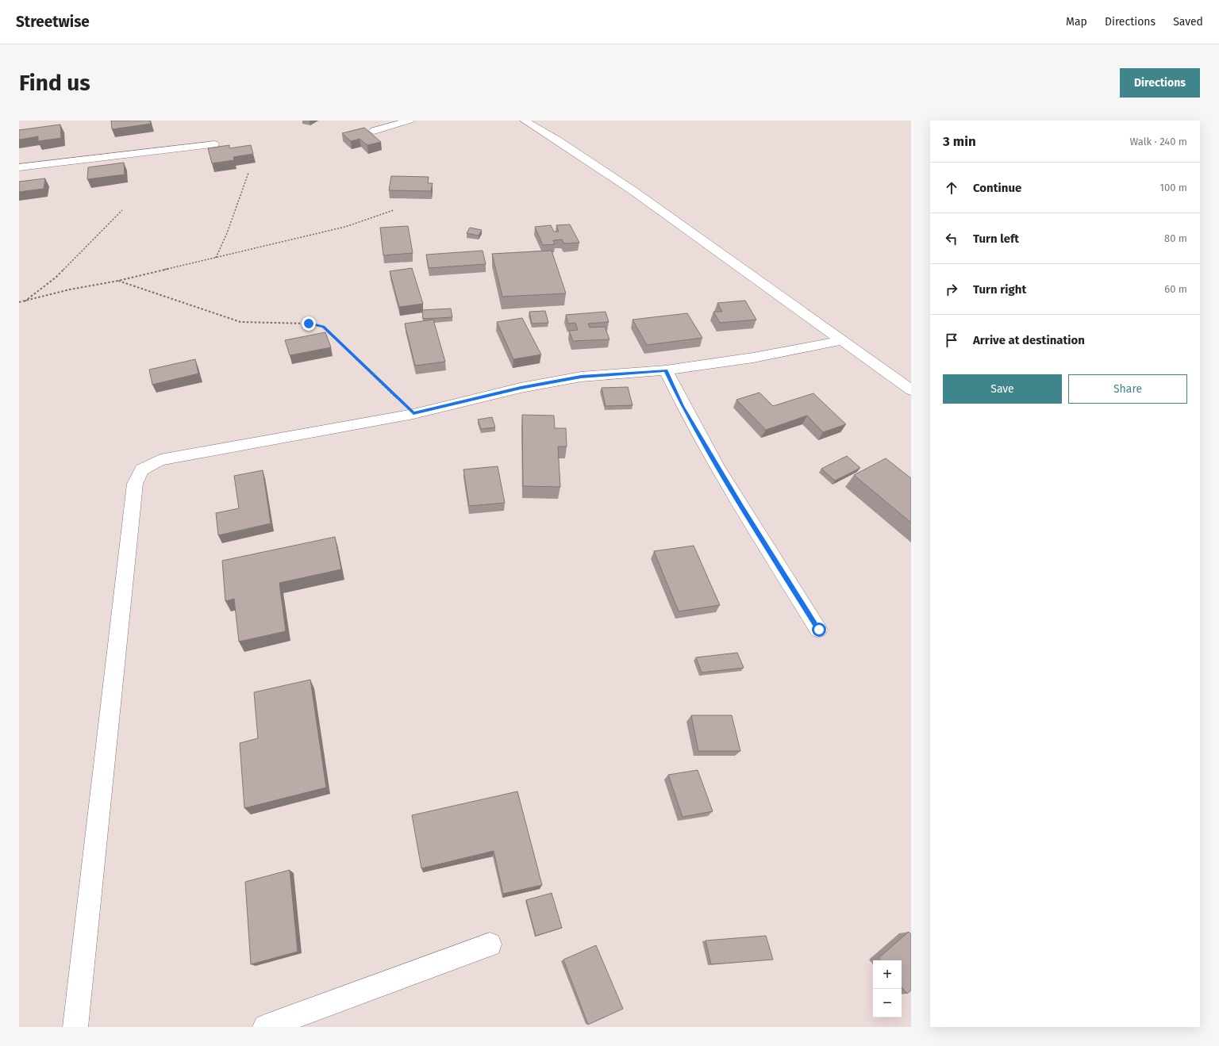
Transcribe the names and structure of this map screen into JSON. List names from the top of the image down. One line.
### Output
{"page":{"header":"Streetwise","nav":["Map","Directions","Saved"],"buttons":["Directions",["Save","Share"]],"title":"Find us","heading":["3 min","Walk · 240 m"],"list":[["Continue","100 m"],["Turn left","80 m"],["Turn right","60 m"],"Arrive at destination"],"map_buttons":["+","−"]}}
